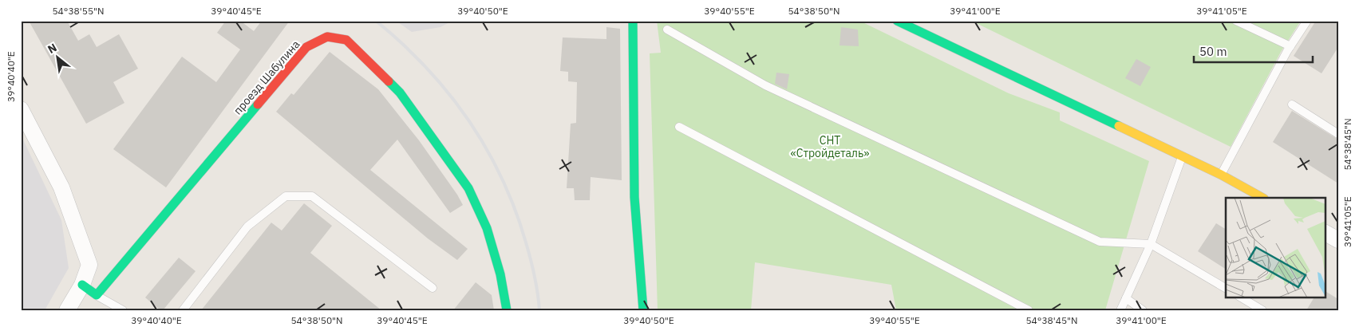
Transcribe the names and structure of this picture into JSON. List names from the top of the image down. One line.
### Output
{"streets":{"street":["проезд Шабулина"]},"parks":["СНТ «Стройдеталь»"],"scale_bar":"50 m","north":"top left","coordinates":["54°38'55\"N","39°40'45\"E","39°40'50\"E","39°40'55\"E","54°38'50\"N","39°41'00\"E","39°41'05\"E","39°40'40\"E","54°38'45\"N"]}
